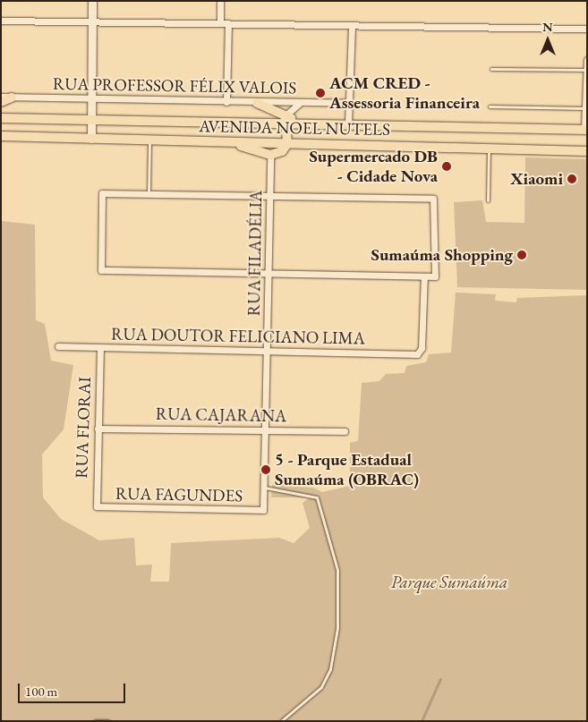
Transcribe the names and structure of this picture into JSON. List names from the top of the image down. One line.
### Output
{"streets":{"main road":["AVENIDA NOEL NUTELS"],"street":["RUA PROFESSOR FÉLIX VALOIS","RUA FILADÉLIA","RUA DOUTOR FELICIANO LIMA","RUA CAJARANA","RUA FLORAI","RUA FAGUNDES"]},"crossings":[["RUA FILADÉLIA","RUA DOUTOR FELICIANO LIMA"],["RUA FILADÉLIA","RUA CAJARANA"],["RUA FILADÉLIA","RUA FAGUNDES"],["RUA DOUTOR FELICIANO LIMA","RUA FLORAI"],["RUA CAJARANA","RUA FLORAI"],["RUA FLORAI","RUA FAGUNDES"]],"parks":["Parque Sumaúma"],"places":["ACM CRED - Assessoria Financeira","Supermercado DB - Cidade Nova","Xiaomi","Sumaúma Shopping","5 - Parque Estadual Sumaúma (OBRAC)"],"scale_bar":"100 m","north":"top"}
